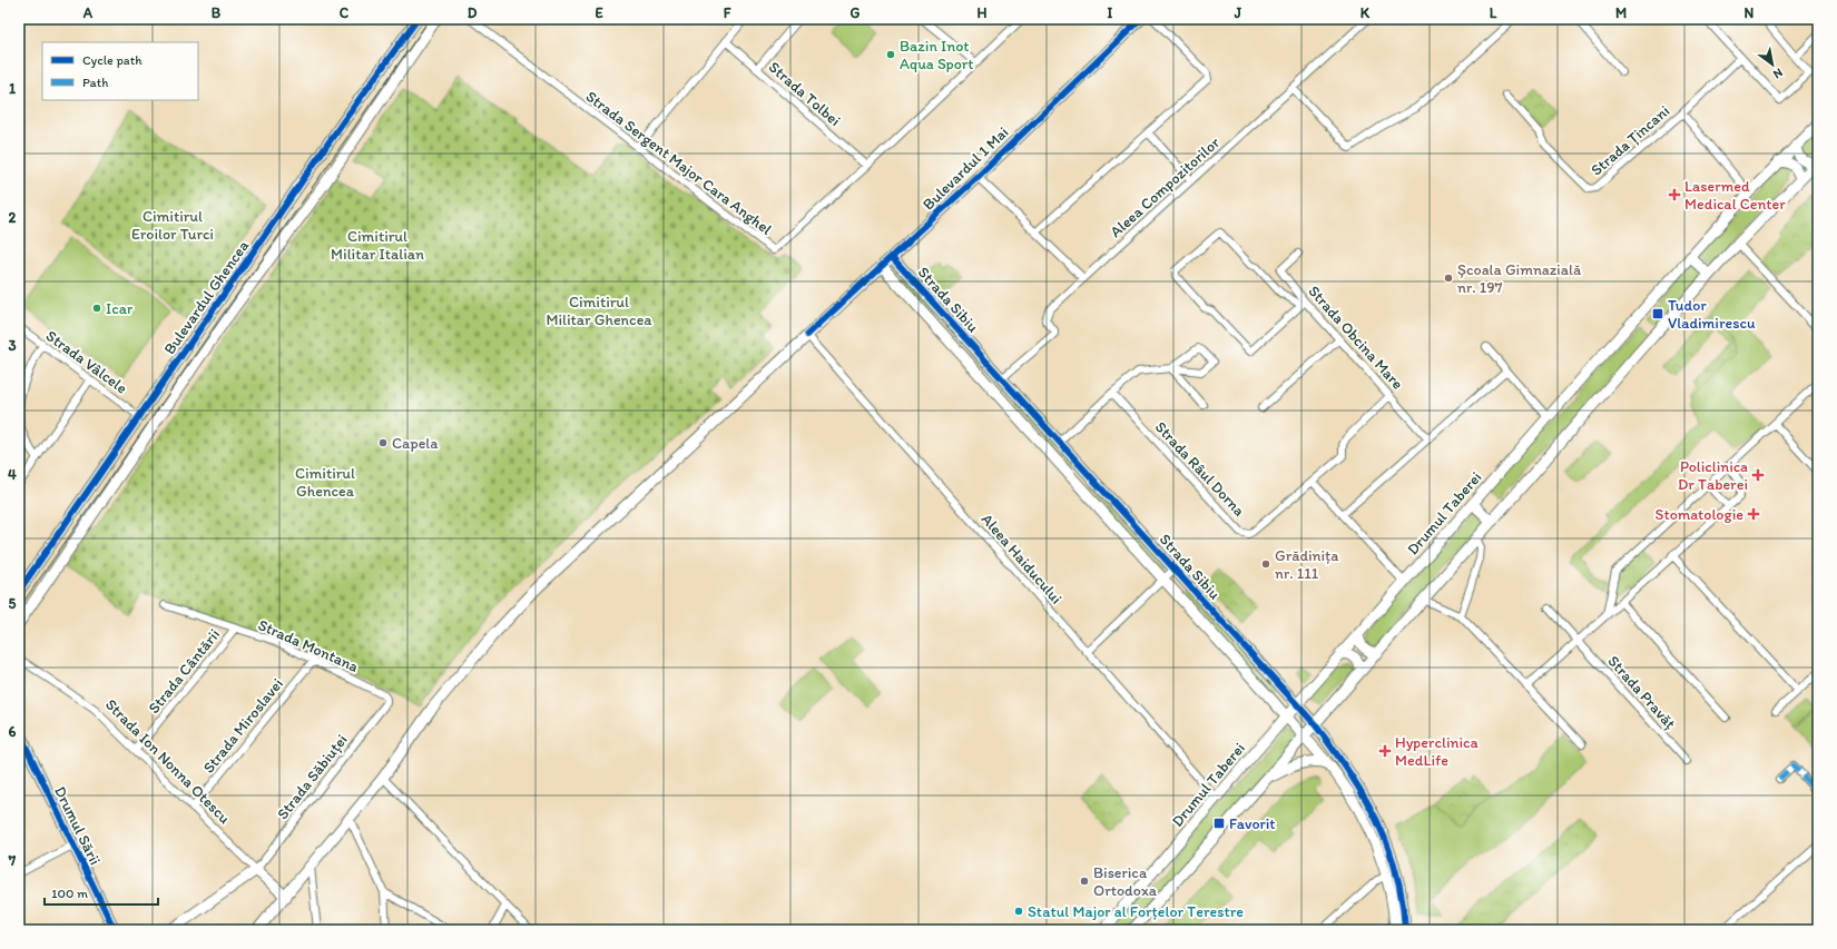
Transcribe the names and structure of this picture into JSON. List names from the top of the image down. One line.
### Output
{"streets":{"main road":["Bulevardul 1 Mai","Bulevardul Ghencea","Strada Sibiu","Drumul Taberei","Strada Ion Nonna Otescu","Drumul Sării"],"street":["Strada Tolbei","Strada Țincani","Strada Sergent Major Cara Anghel","Aleea Compozitorilor","Strada Obcina Mare","Strada Vâlcele","Strada Râul Dorna","Aleea Haiducului","Strada Montana","Strada Cântării","Strada Pravăț","Strada Miroslavei","Strada Săbiuței"]},"crossings":[["Strada Tolbei","Strada Sergent Major Cara Anghel"],["Strada Țincani","Drumul Taberei"],["Bulevardul 1 Mai","Strada Sibiu"],["Bulevardul 1 Mai","Aleea Haiducului"],["Bulevardul 1 Mai","Strada Ion Nonna Otescu"],["Aleea Compozitorilor","Strada Sibiu"],["Bulevardul Ghencea","Strada Vâlcele"],["Strada Sibiu","Drumul Taberei"],["Strada Sibiu","Aleea Haiducului"],["Drumul Taberei","Aleea Haiducului"],["Strada Montana","Strada Cântării"],["Strada Montana","Strada Miroslavei"],["Strada Montana","Strada Săbiuței"],["Strada Cântării","Strada Ion Nonna Otescu"],["Strada Miroslavei","Strada Ion Nonna Otescu"],["Strada Ion Nonna Otescu","Strada Săbiuței"]],"parks":["Cimitirul Eroilor Turci","Cimitirul Militar Italian","Cimitirul Militar Ghencea","Cimitirul Ghencea"],"places":{"other":["Bazin Inot Aqua Sport","Școala Gimnazială nr. 197","Icar","Capela","Grădinița nr. 111","Biserica Ortodoxa","Statul Major al Forțelor Terestre"],"health":["Lasermed Medical Center","Policlinica Dr Taberei","Stomatologie","Hyperclinica MedLife"],"transit":["Tudor Vladimirescu","Favorit"]},"legend":["Cycle path","Path"],"scale_bar":"100 m","north":"bottom right","grid":{"columns":["A","B","C","D","E","F","G","H","I","J","K","L","M","N"],"rows":["1","2","3","4","5","6","7"]}}
